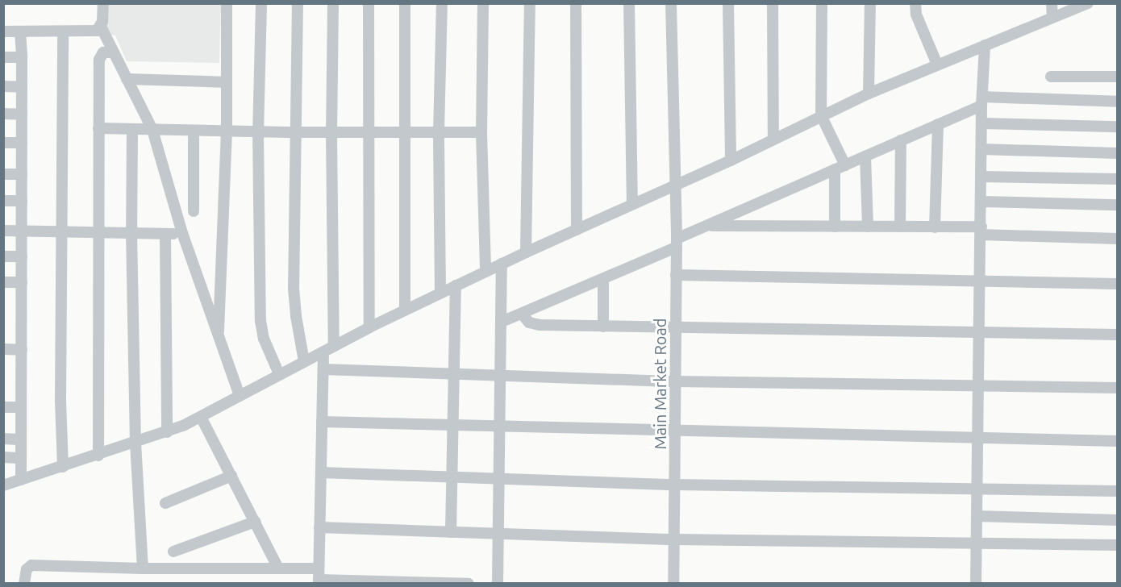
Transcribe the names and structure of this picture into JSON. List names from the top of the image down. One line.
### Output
{"streets":{"street":["Main Market Road"]}}
